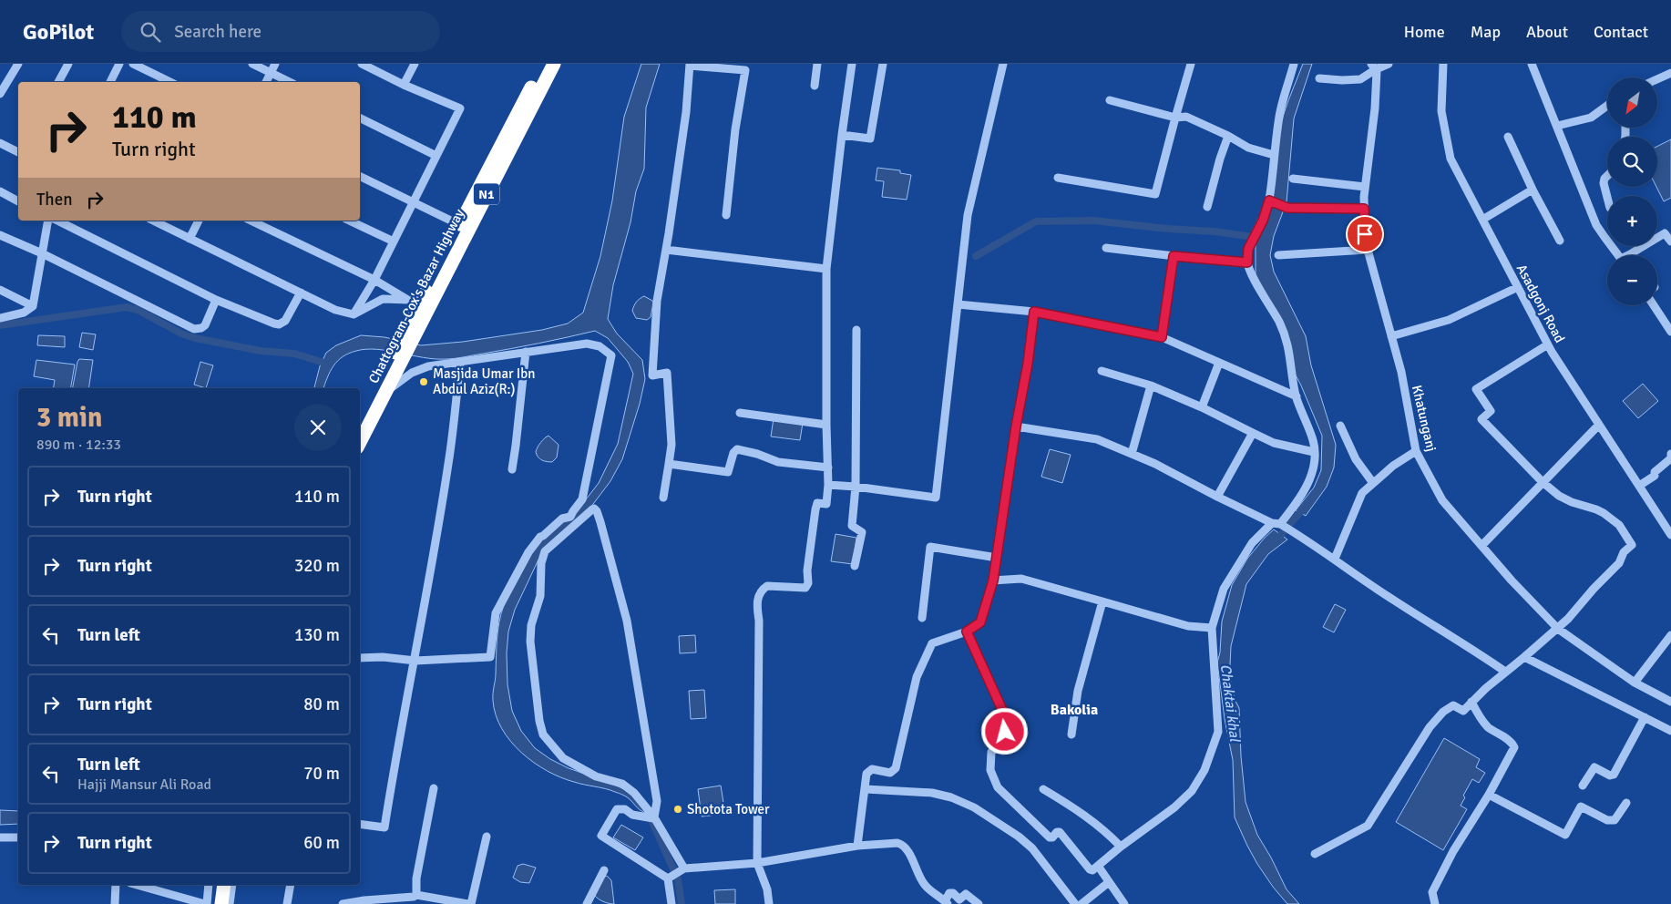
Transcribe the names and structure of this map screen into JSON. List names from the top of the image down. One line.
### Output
{"streets":{"highway":["N1","Chattogram-Cox's Bazar Highway"],"street":["Asadgonj Road","Khatunganj"]},"districts":["Bakolia"],"water":["Chaktai khal"],"places":["Masjida Umar Ibn Abdul Aziz(R:)","Shotota Tower"],"north":"bottom left","page":{"header":"GoPilot","search":"Search here","nav":["Home","Map","About","Contact"],"map_buttons":["+","−"],"turn":["110 m","Turn right"],"then":"Then","heading":["3 min","890 m · 12:33"],"list":[{"name":"Turn right","value":"110 m"},{"name":"Turn right","value":"320 m"},{"name":"Turn left","value":"130 m"},{"name":"Turn right","value":"80 m"},{"name":"Turn left","note":"Hajji Mansur Ali Road","value":"70 m"},{"name":"Turn right","value":"60 m"}]}}
